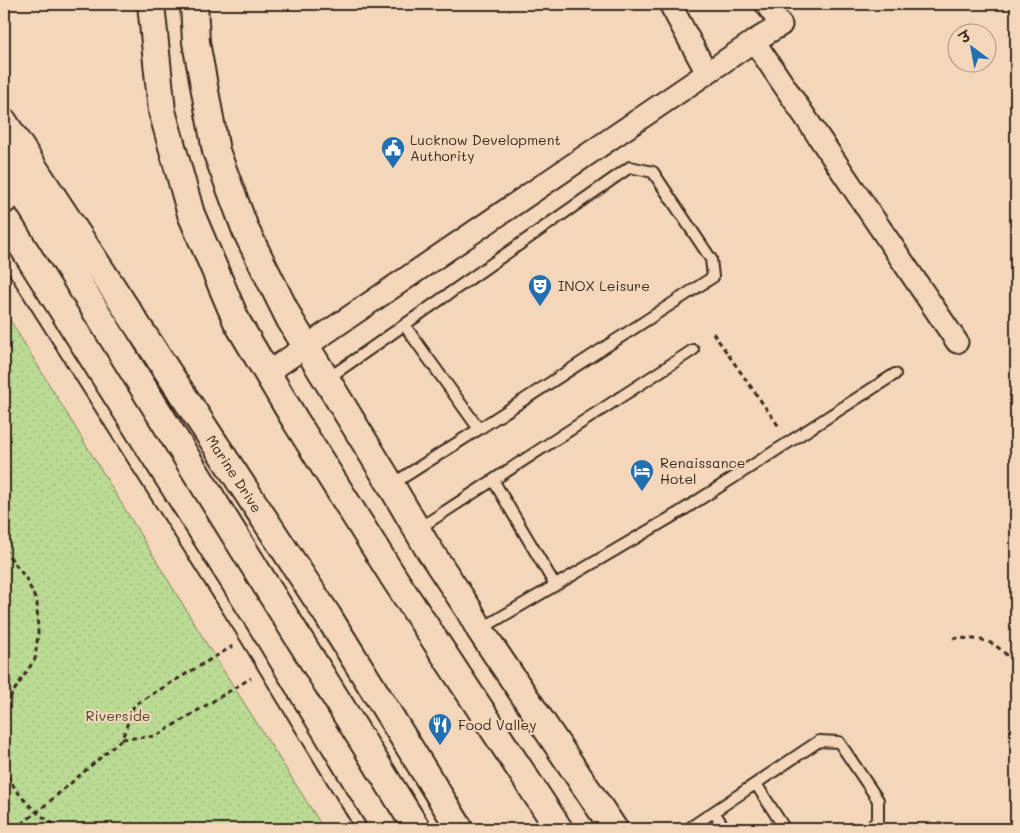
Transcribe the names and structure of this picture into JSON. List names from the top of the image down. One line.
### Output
{"streets":{"street":["Marine Drive"]},"parks":["Riverside"],"places":{"public building":["Lucknow Development Authority"],"theatre":["INOX Leisure"],"hotel":["Renaissance Hotel"],"restaurant":["Food Valley"]},"north":"top left"}
